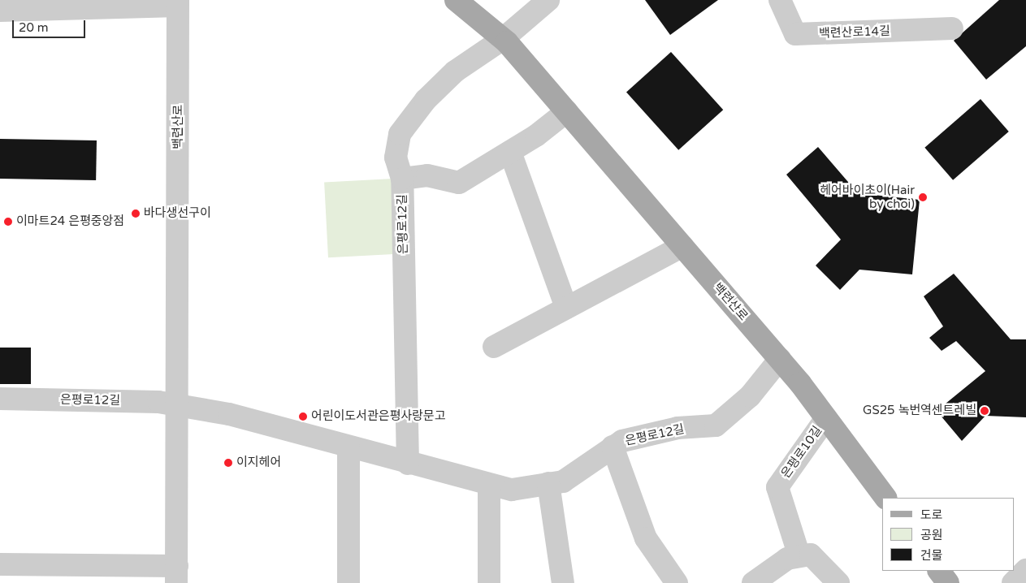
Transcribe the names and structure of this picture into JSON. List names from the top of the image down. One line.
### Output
{"streets":{"main road":["백련산로"],"street":["백련산로14길","은평로12길","은평로10길"]},"crossings":[["백련산로","은평로12길"],["백련산로","은평로10길"]],"places":["헤어바이초이(Hair by choi)","바다생선구이","이마트24 은평중앙점","GS25 녹번역센트레빌","어린이도서관은평사랑문고","이지헤어"],"legend":["도로","공원","건물"],"scale_bar":"20 m"}
